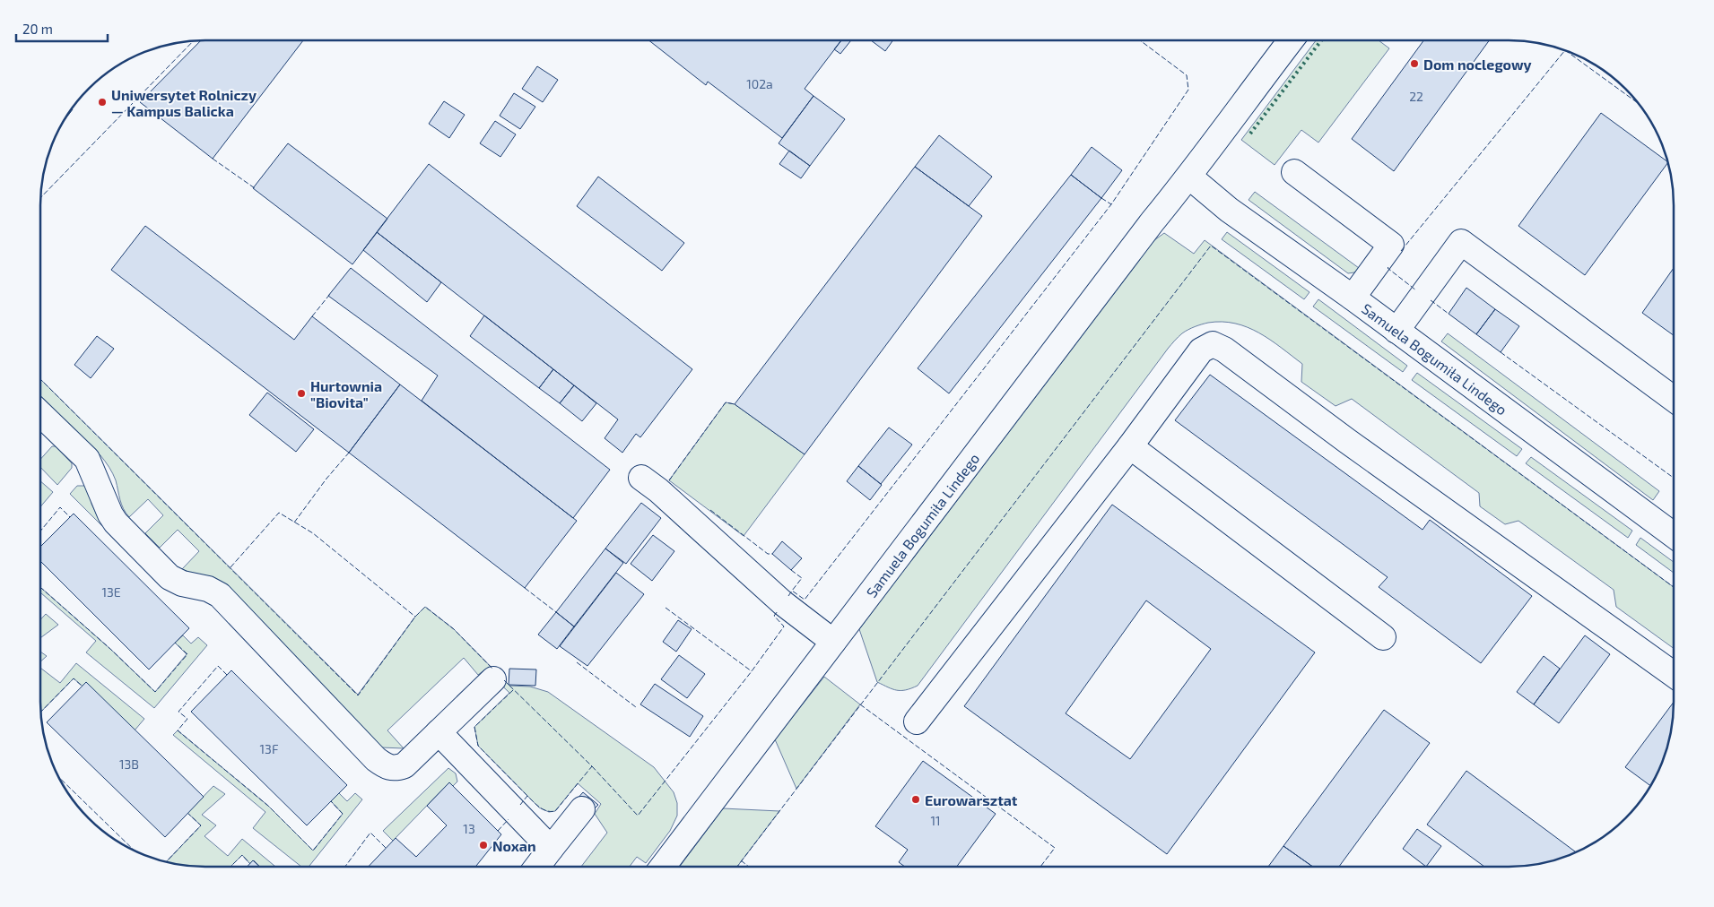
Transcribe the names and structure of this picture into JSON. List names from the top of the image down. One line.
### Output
{"streets":{"street":["Samuela Bogumiła Lindego"]},"places":["Dom noclegowy","Uniwersytet Rolniczy — Kampus Balicka","Hurtownia \"Biovita\"","Eurowarsztat","Noxan"],"house_numbers":["102a","22","13E","13F","13B","11","13"],"scale_bar":"20 m"}
